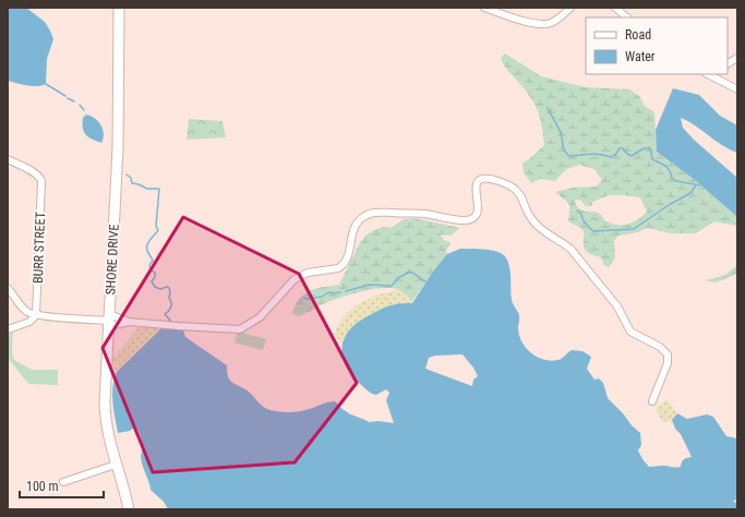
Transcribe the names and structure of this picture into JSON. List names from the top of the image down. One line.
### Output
{"streets":{"main road":["SHORE DRIVE"],"street":["BURR STREET"]},"legend":["Road","Water"],"scale_bar":"100 m"}
